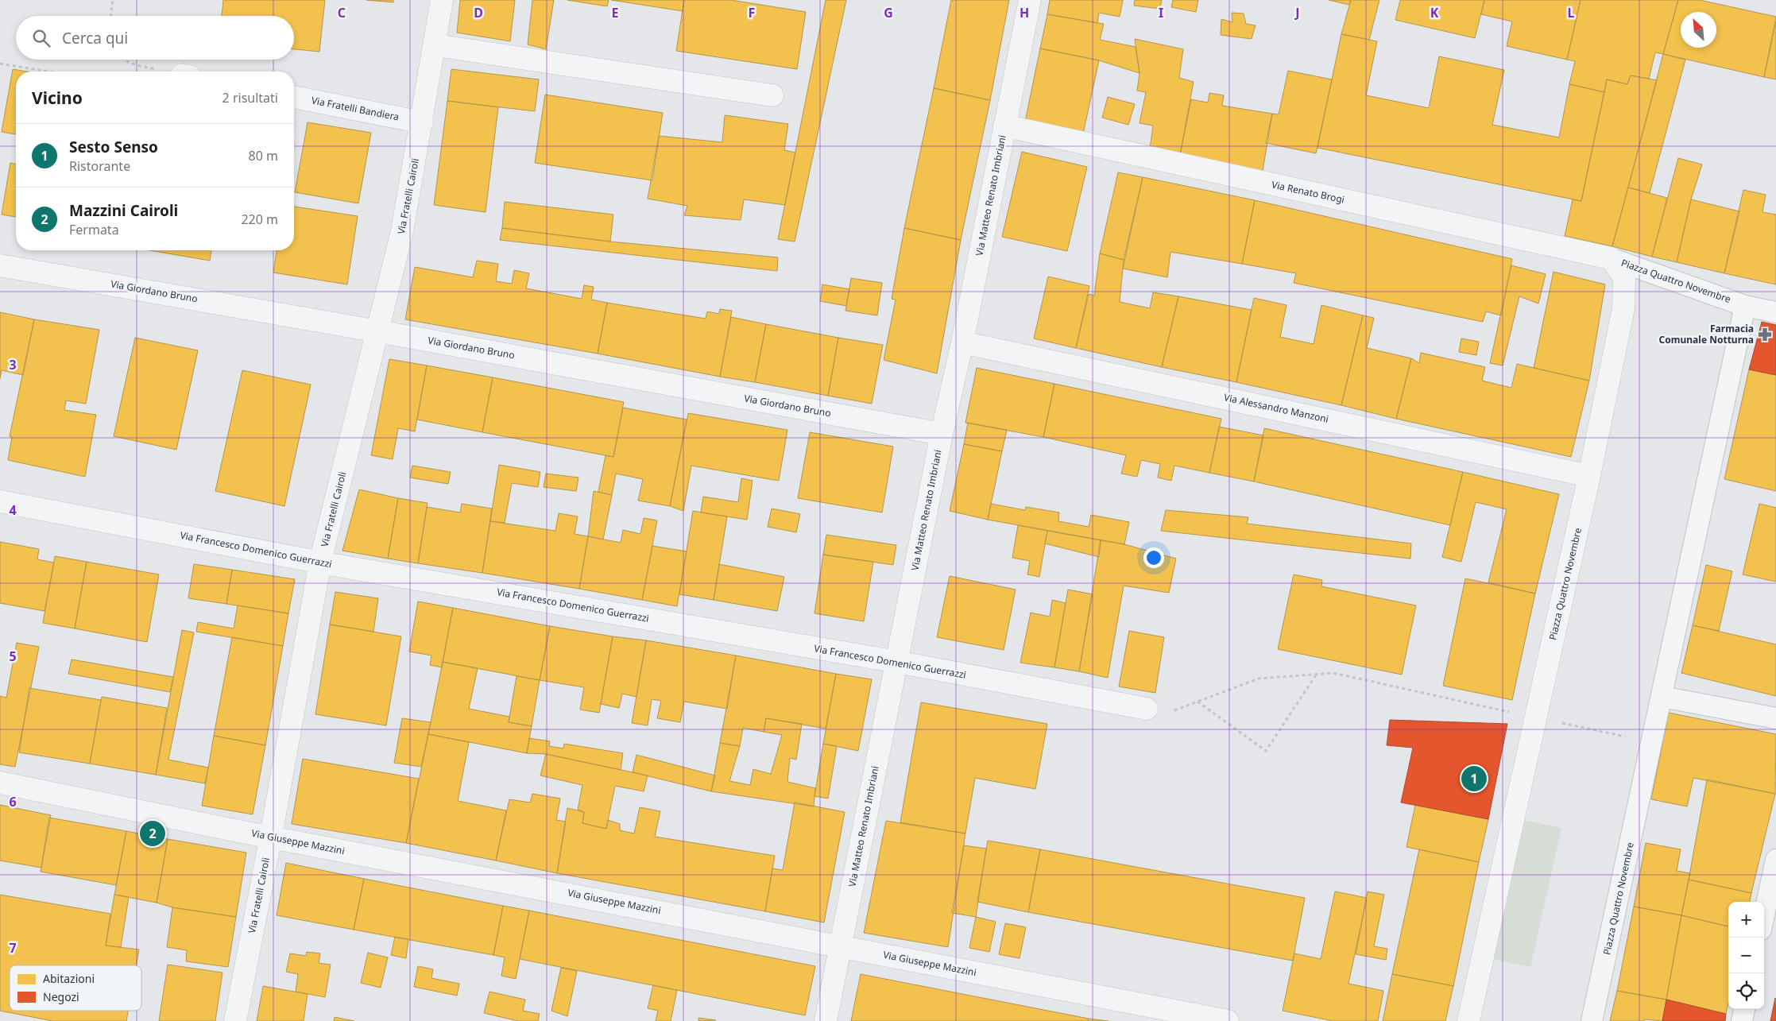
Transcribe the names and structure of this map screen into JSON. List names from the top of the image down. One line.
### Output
{"streets":{"street":["Via Fratelli Bandiera","Via Renato Brogi","Via Matteo Renato Imbriani","Via Fratelli Cairoli","Piazza Quattro Novembre","Via Giordano Bruno","Via Alessandro Manzoni","Via Francesco Domenico Guerrazzi","Via Giuseppe Mazzini"]},"crossings":[["Via Fratelli Bandiera","Via Fratelli Cairoli"],["Via Renato Brogi","Via Matteo Renato Imbriani"],["Via Renato Brogi","Piazza Quattro Novembre"],["Via Matteo Renato Imbriani","Via Giordano Bruno"],["Via Matteo Renato Imbriani","Via Alessandro Manzoni"],["Via Matteo Renato Imbriani","Via Francesco Domenico Guerrazzi"],["Via Matteo Renato Imbriani","Via Giuseppe Mazzini"],["Via Fratelli Cairoli","Via Giordano Bruno"],["Via Fratelli Cairoli","Via Francesco Domenico Guerrazzi"],["Via Fratelli Cairoli","Via Giuseppe Mazzini"],["Piazza Quattro Novembre","Via Alessandro Manzoni"]],"places":{"pharmacy":["Farmacia Comunale Notturna"]},"legend":["Abitazioni","Negozi"],"north":"top left","page":{"search":"Cerca qui","heading":["Vicino","2 risultati"],"list":[{"mark":"1","name":"Sesto Senso","note":"Ristorante","value":"80 m"},{"mark":"2","name":"Mazzini Cairoli","note":"Fermata","value":"220 m"}],"pins":["1","2"],"map_buttons":["+","−"]},"grid":{"columns":["C","D","E","F","G","H","I","J","K","L"],"rows":["3","4","5","6","7"]}}
